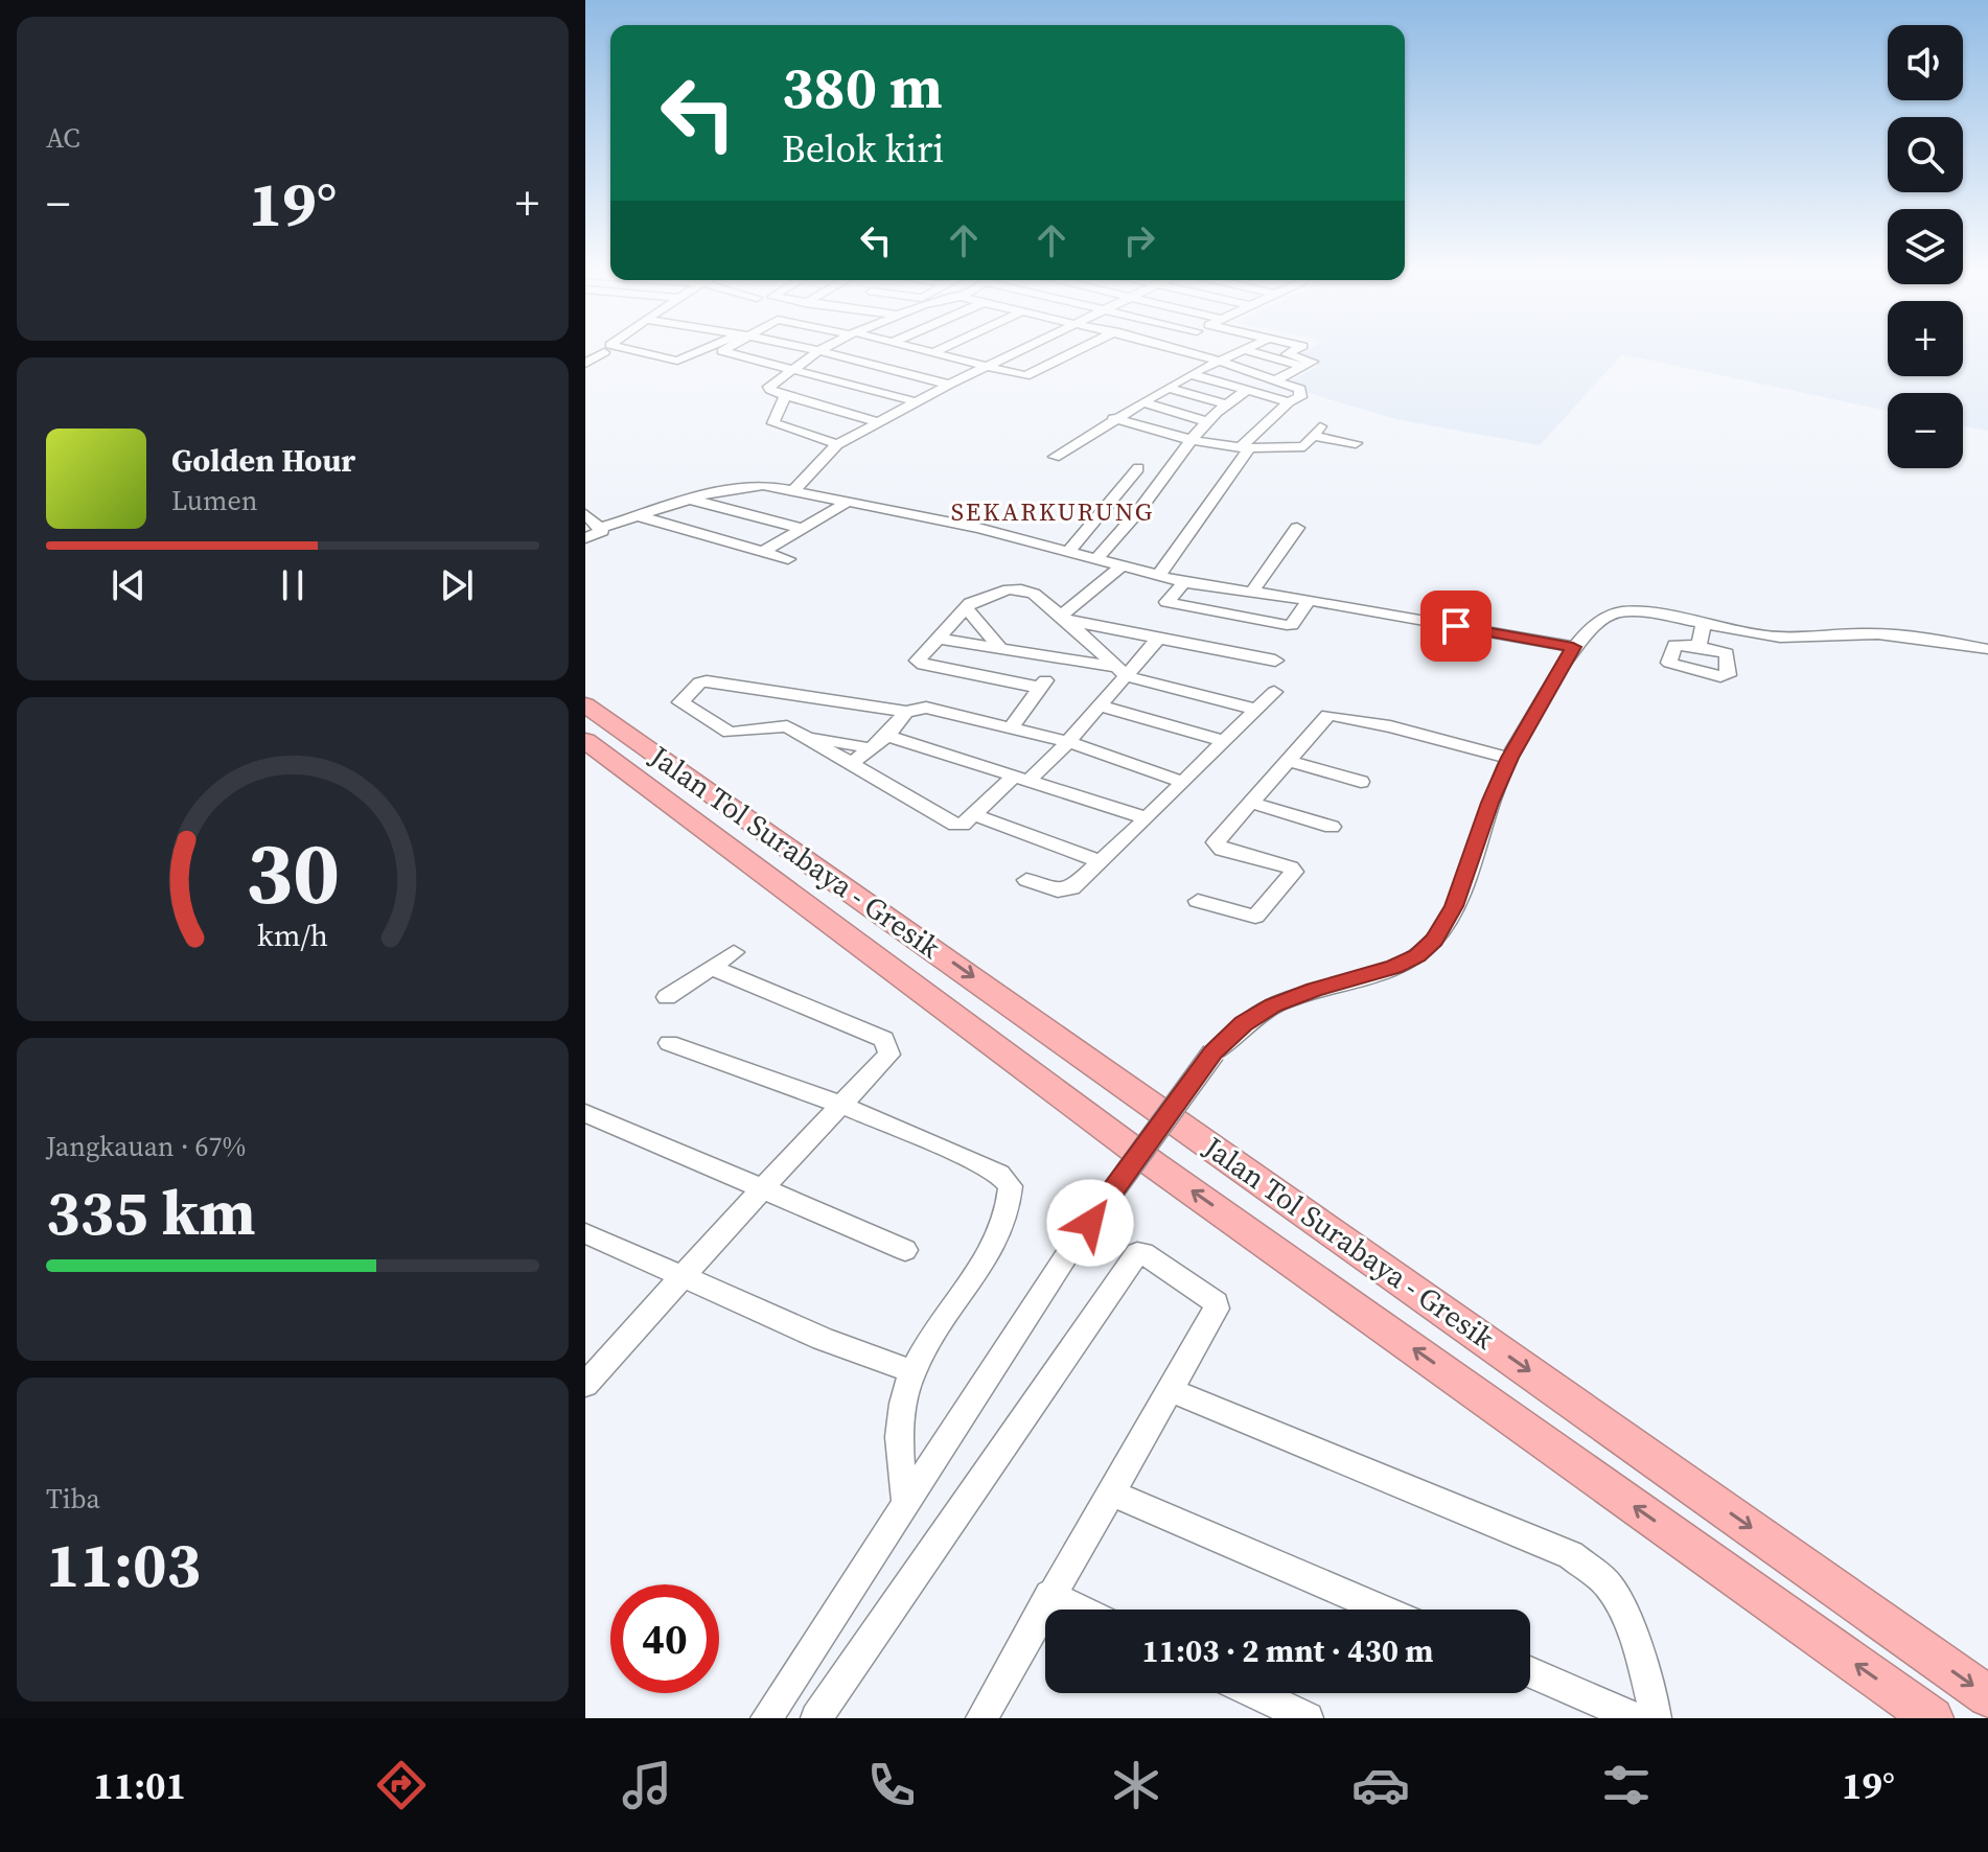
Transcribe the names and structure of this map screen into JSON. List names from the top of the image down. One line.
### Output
{"streets":{"highway":["Jalan Tol Surabaya - Gresik"]},"districts":["SEKARKURUNG"],"page":{"tile":["AC",["Jangkauan · 67%","335 km"],["Tiba","11:03"]],"map_buttons":["+","−"],"turn":["380 m","Belok kiri"],"heat":["−","19°","+"],"song":["Golden Hour","Lumen"],"limit":"40","trip":"11:03 · 2 mnt · 430 m","tabs":["11:01","19°"],"gauge":["30","km/h"]}}
